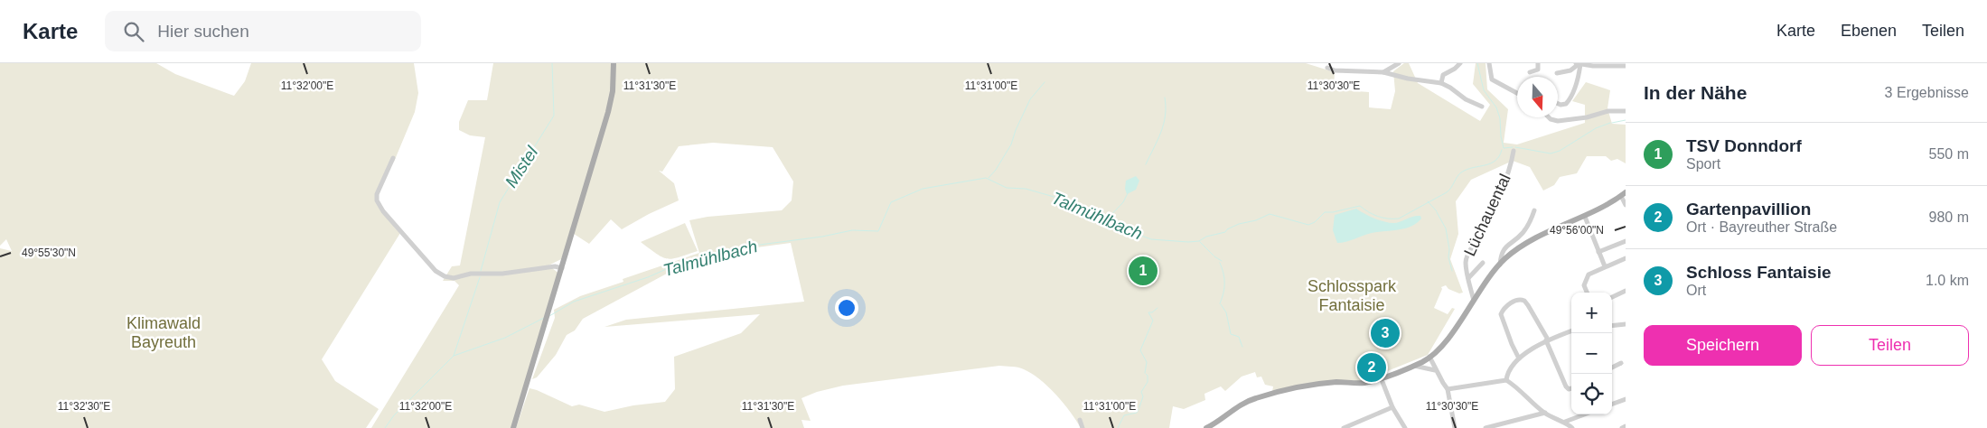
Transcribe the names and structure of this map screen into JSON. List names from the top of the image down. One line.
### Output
{"streets":{"street":["Lüchauental"]},"water":["Mistel","Talmühlbach"],"parks":["Schlosspark Fantaisie","Klimawald Bayreuth"],"north":"bottom","page":{"header":"Karte","search":"Hier suchen","nav":["Karte","Ebenen","Teilen"],"heading":["In der Nähe","3 Ergebnisse"],"list":[{"mark":"1","name":"TSV Donndorf","note":"Sport","value":"550 m"},{"mark":"2","name":"Gartenpavillion","note":"Ort · Bayreuther Straße","value":"980 m"},{"mark":"3","name":"Schloss Fantaisie","note":"Ort","value":"1.0 km"}],"pins":["1","3","2"],"map_buttons":["+","−"],"buttons":["Speichern","Teilen"]},"coordinates":["11°32'00\"E","11°31'30\"E","11°31'00\"E","11°30'30\"E","49°56'00\"N","49°55'30\"N","11°32'30\"E"]}
